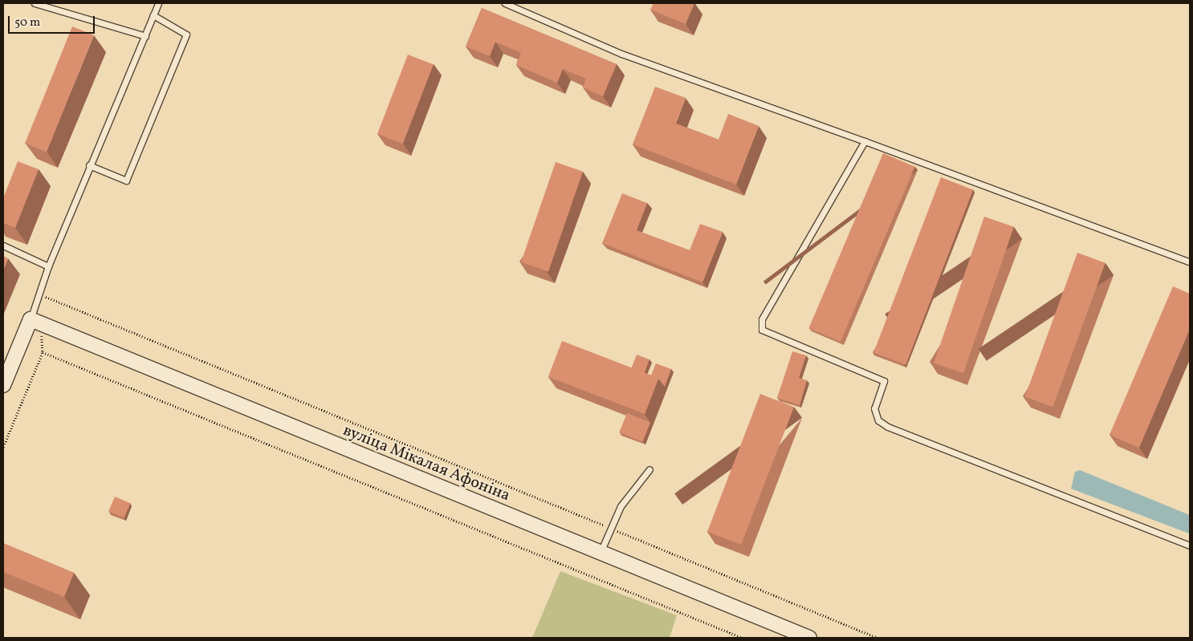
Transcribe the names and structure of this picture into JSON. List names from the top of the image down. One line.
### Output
{"streets":{"street":["вуліца Мікалая Афоніна"]},"scale_bar":"50 m"}
